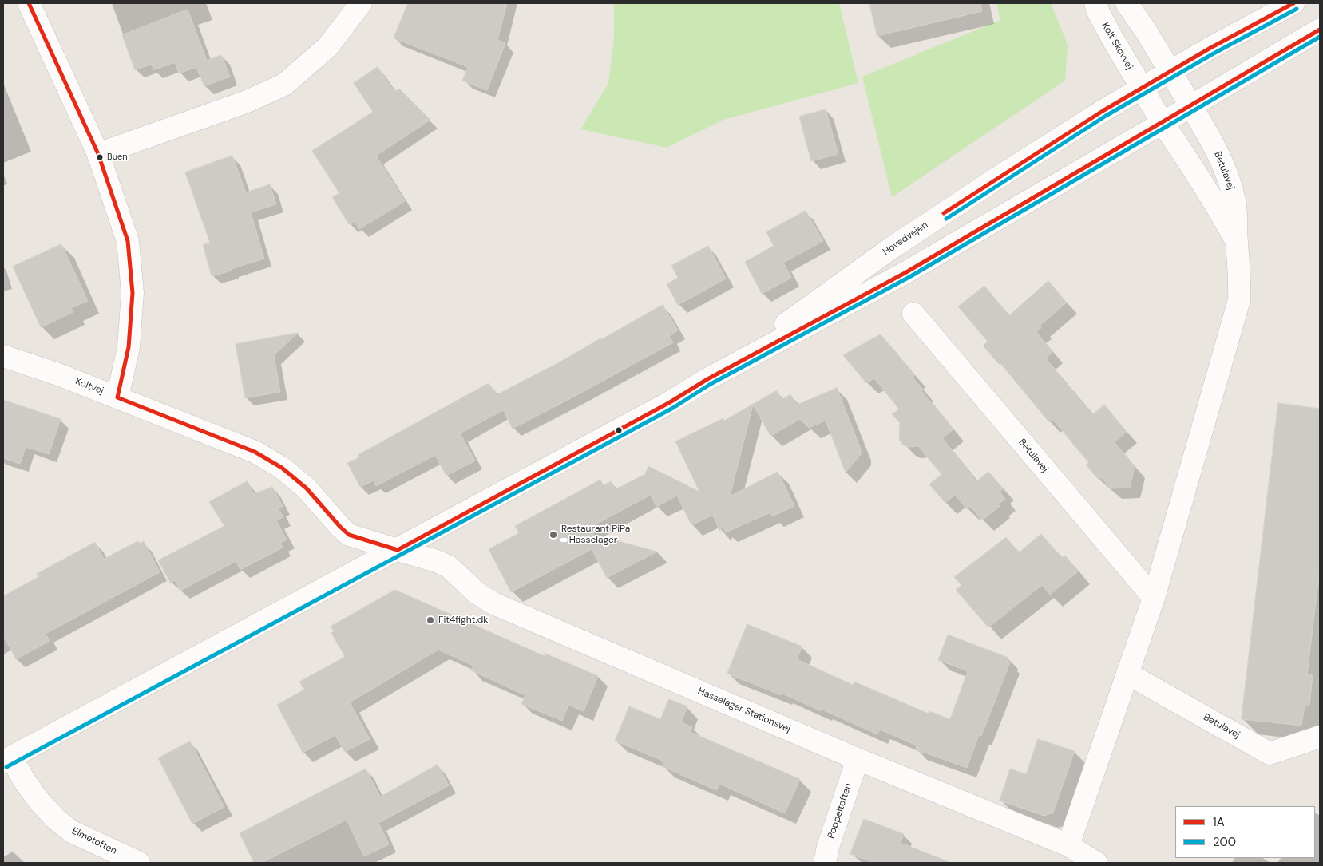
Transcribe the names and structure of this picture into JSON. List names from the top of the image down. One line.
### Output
{"streets":{"street":["Kolt Skovvej","Betulavej","Hovedvejen","Koltvej","Hasselager Stationsvej","Poppeltoften","Elmetoften"]},"crossings":[["Kolt Skovvej","Betulavej"],["Kolt Skovvej","Hovedvejen"],["Betulavej","Hovedvejen"],["Betulavej","Hasselager Stationsvej"],["Hovedvejen","Koltvej"],["Hovedvejen","Hasselager Stationsvej"],["Hovedvejen","Elmetoften"],["Koltvej","Hasselager Stationsvej"],["Hasselager Stationsvej","Poppeltoften"]],"places":["Buen","Restaurant PiPa - Hasselager","Fit4fight.dk"],"lines":["transit line 1A","transit line 200"],"legend":["1A","200"]}
